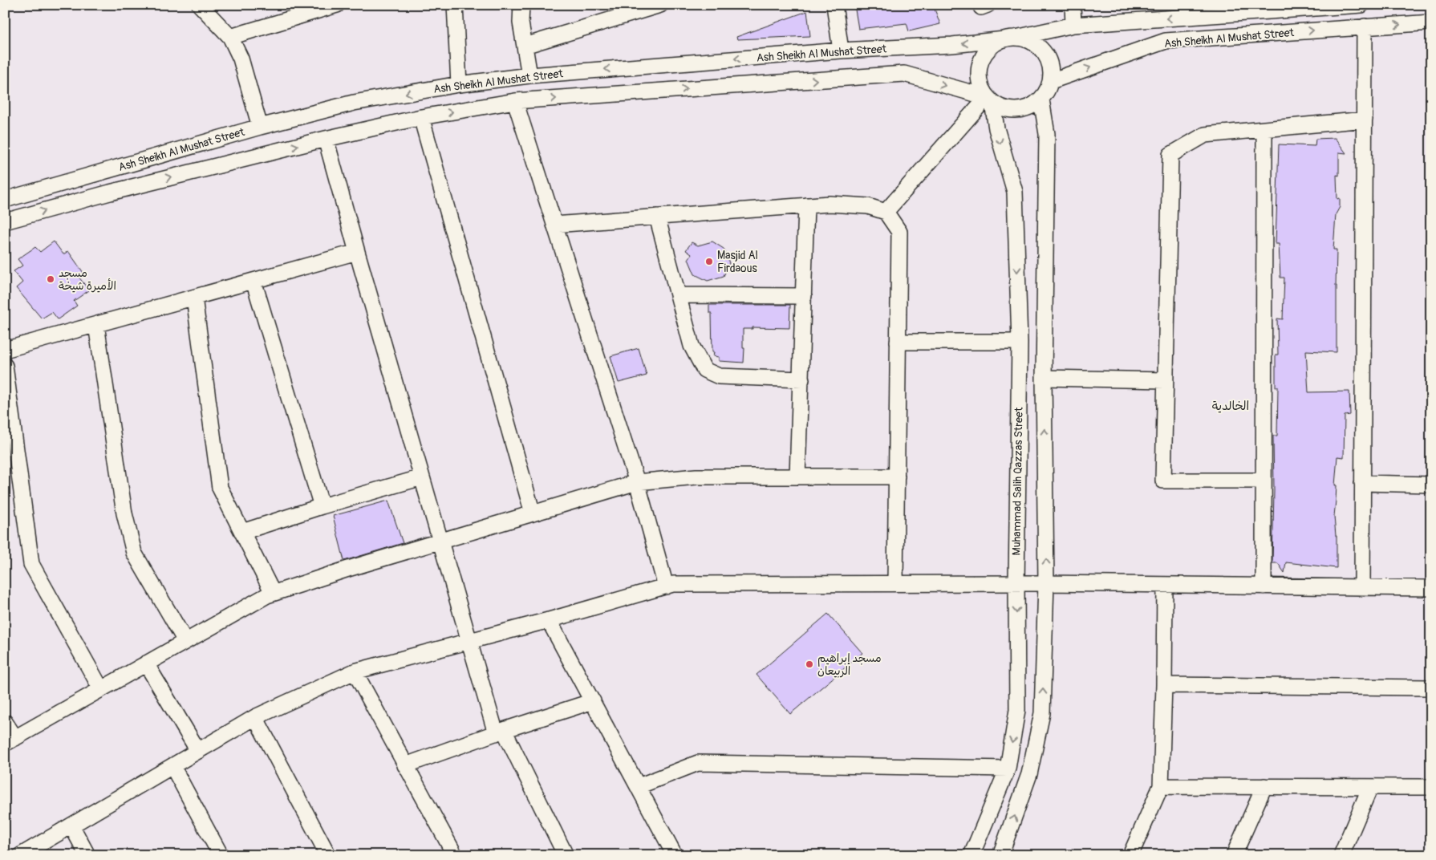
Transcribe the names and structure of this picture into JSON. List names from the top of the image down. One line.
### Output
{"streets":{"street":["Ash Sheikh Al Mushat Street","Muhammad Salih Qazzas Street"]},"crossings":[["Ash Sheikh Al Mushat Street","Muhammad Salih Qazzas Street"]],"districts":["الخالدية"],"places":["Masjid Al Firdaous","مسجد الأميرة شيخة","مسجد إبراهيم الربيعان"]}
